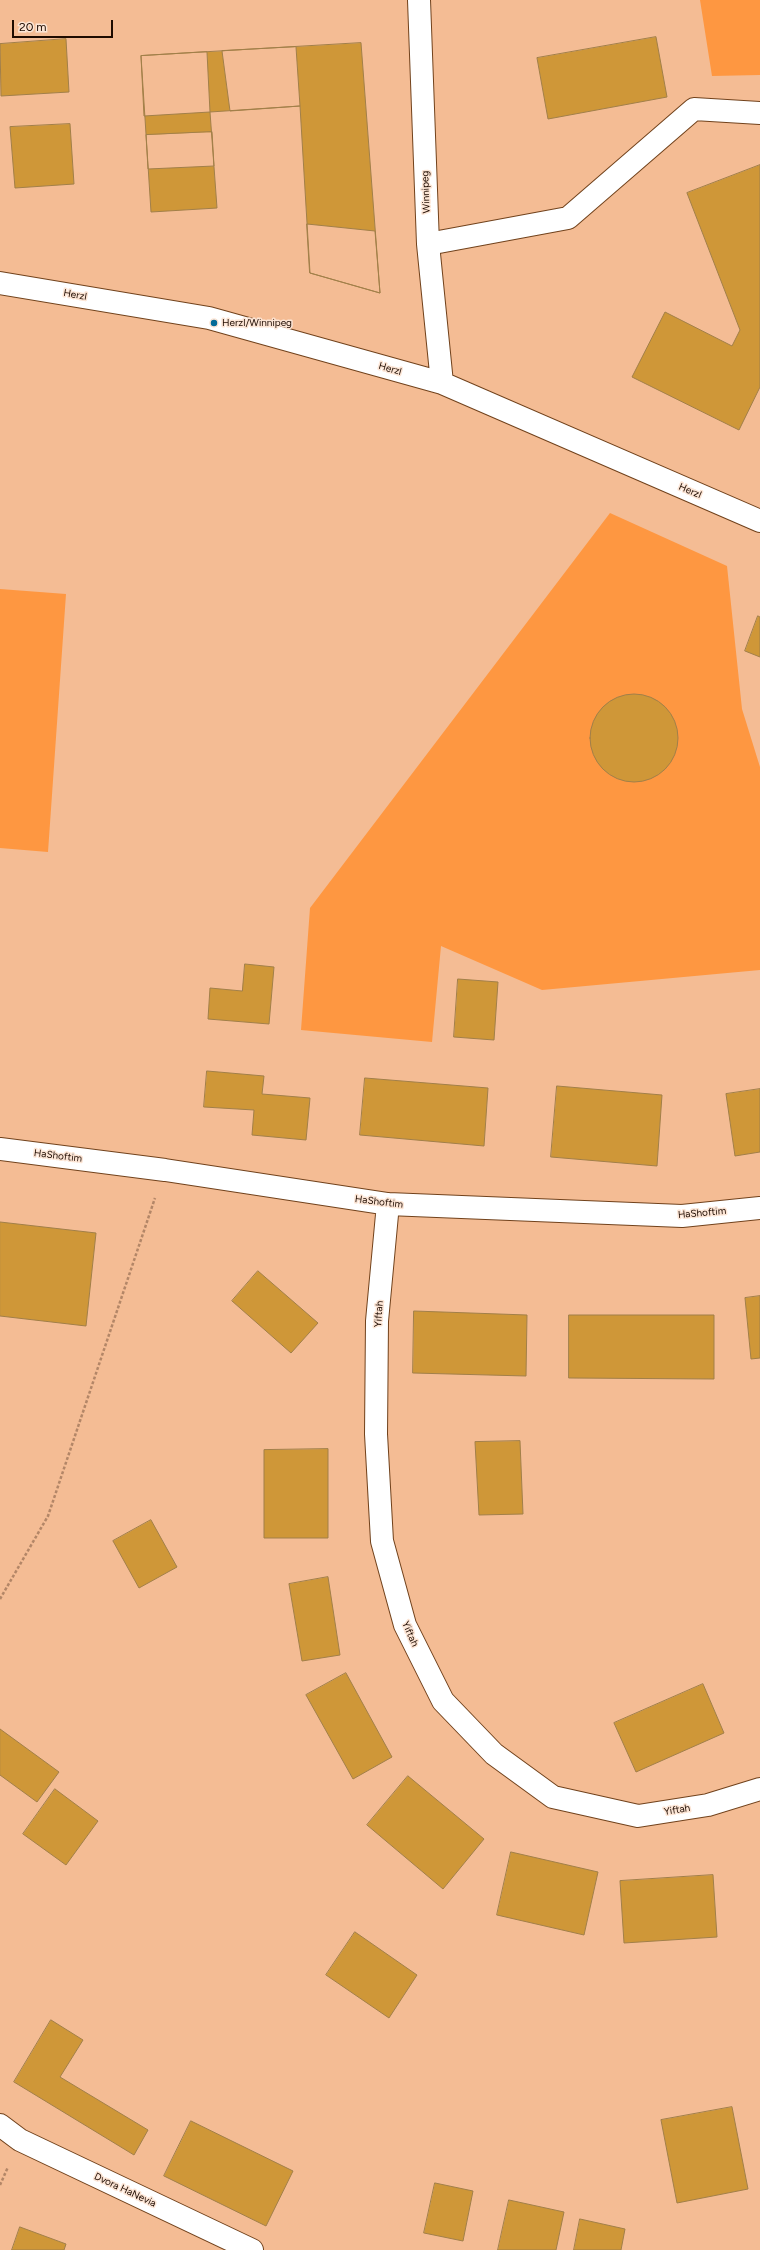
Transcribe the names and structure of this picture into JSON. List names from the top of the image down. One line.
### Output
{"streets":{"street":["Winnipeg","Herzl","HaShoftim","Yiftah","Dvora HaNevia"]},"crossings":[["Winnipeg","Herzl"],["HaShoftim","Yiftah"]],"places":["Herzl/Winnipeg"],"scale_bar":"20 m"}
